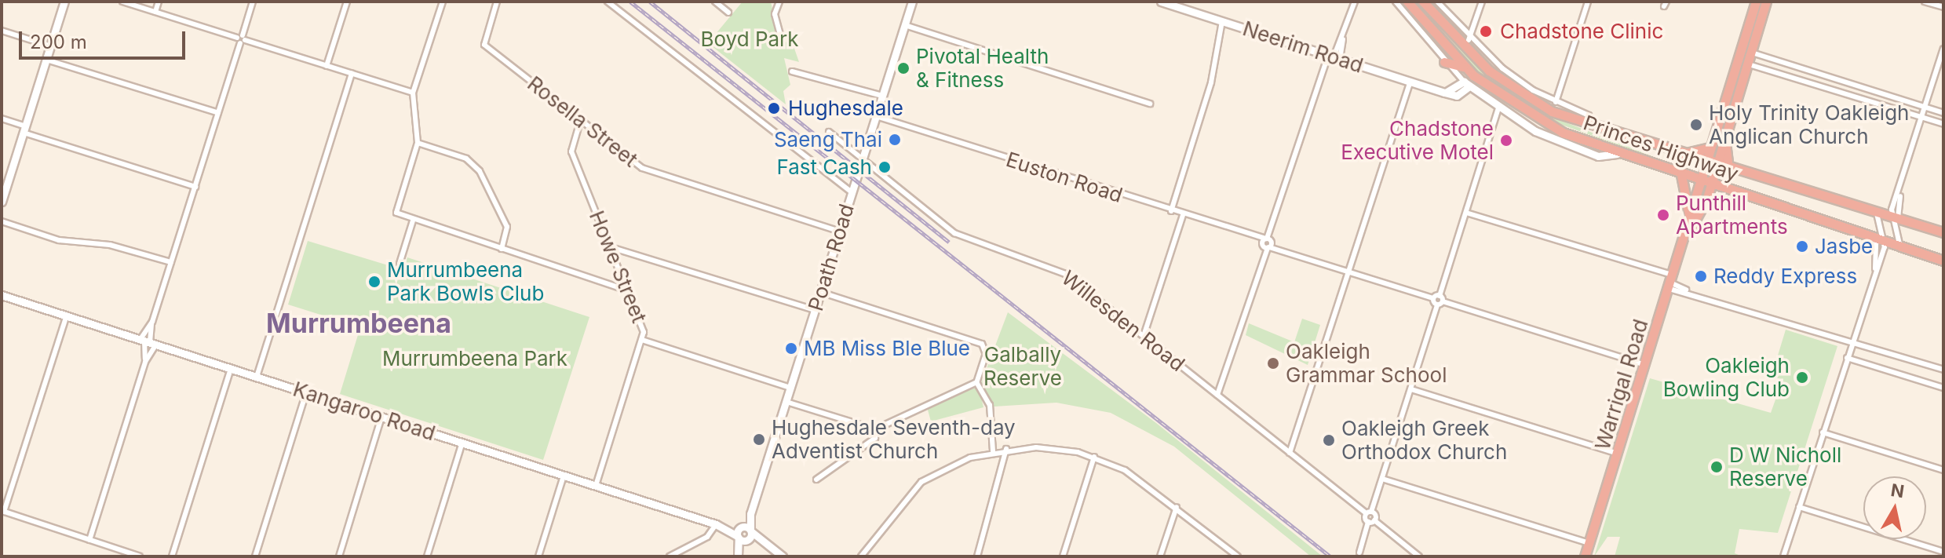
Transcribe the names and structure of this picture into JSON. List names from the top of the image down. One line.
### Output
{"streets":{"highway":["Princes Highway","Warrigal Road"],"street":["Neerim Road","Rosella Street","Euston Road","Poath Road","Howe Street","Willesden Road","Kangaroo Road"]},"crossings":[["Rosella Street","Poath Road"],["Rosella Street","Howe Street"],["Princes Highway","Warrigal Road"],["Euston Road","Poath Road"],["Poath Road","Willesden Road"],["Poath Road","Kangaroo Road"],["Howe Street","Kangaroo Road"]],"districts":["Murrumbeena"],"parks":["Boyd Park","Galbally Reserve","Murrumbeena Park"],"places":["Chadstone Clinic","Pivotal Health & Fitness","Hughesdale","Holy Trinity Oakleigh Anglican Church","Saeng Thai","Chadstone Executive Motel","Fast Cash","Punthill Apartments","Jasbe","Reddy Express","Murrumbeena Park Bowls Club","MB Miss Ble Blue","Oakleigh Grammar School","Oakleigh Bowling Club","Hughesdale Seventh-day Adventist Church","Oakleigh Greek Orthodox Church","D W Nicholl Reserve"],"scale_bar":"200 m","north":"top"}
